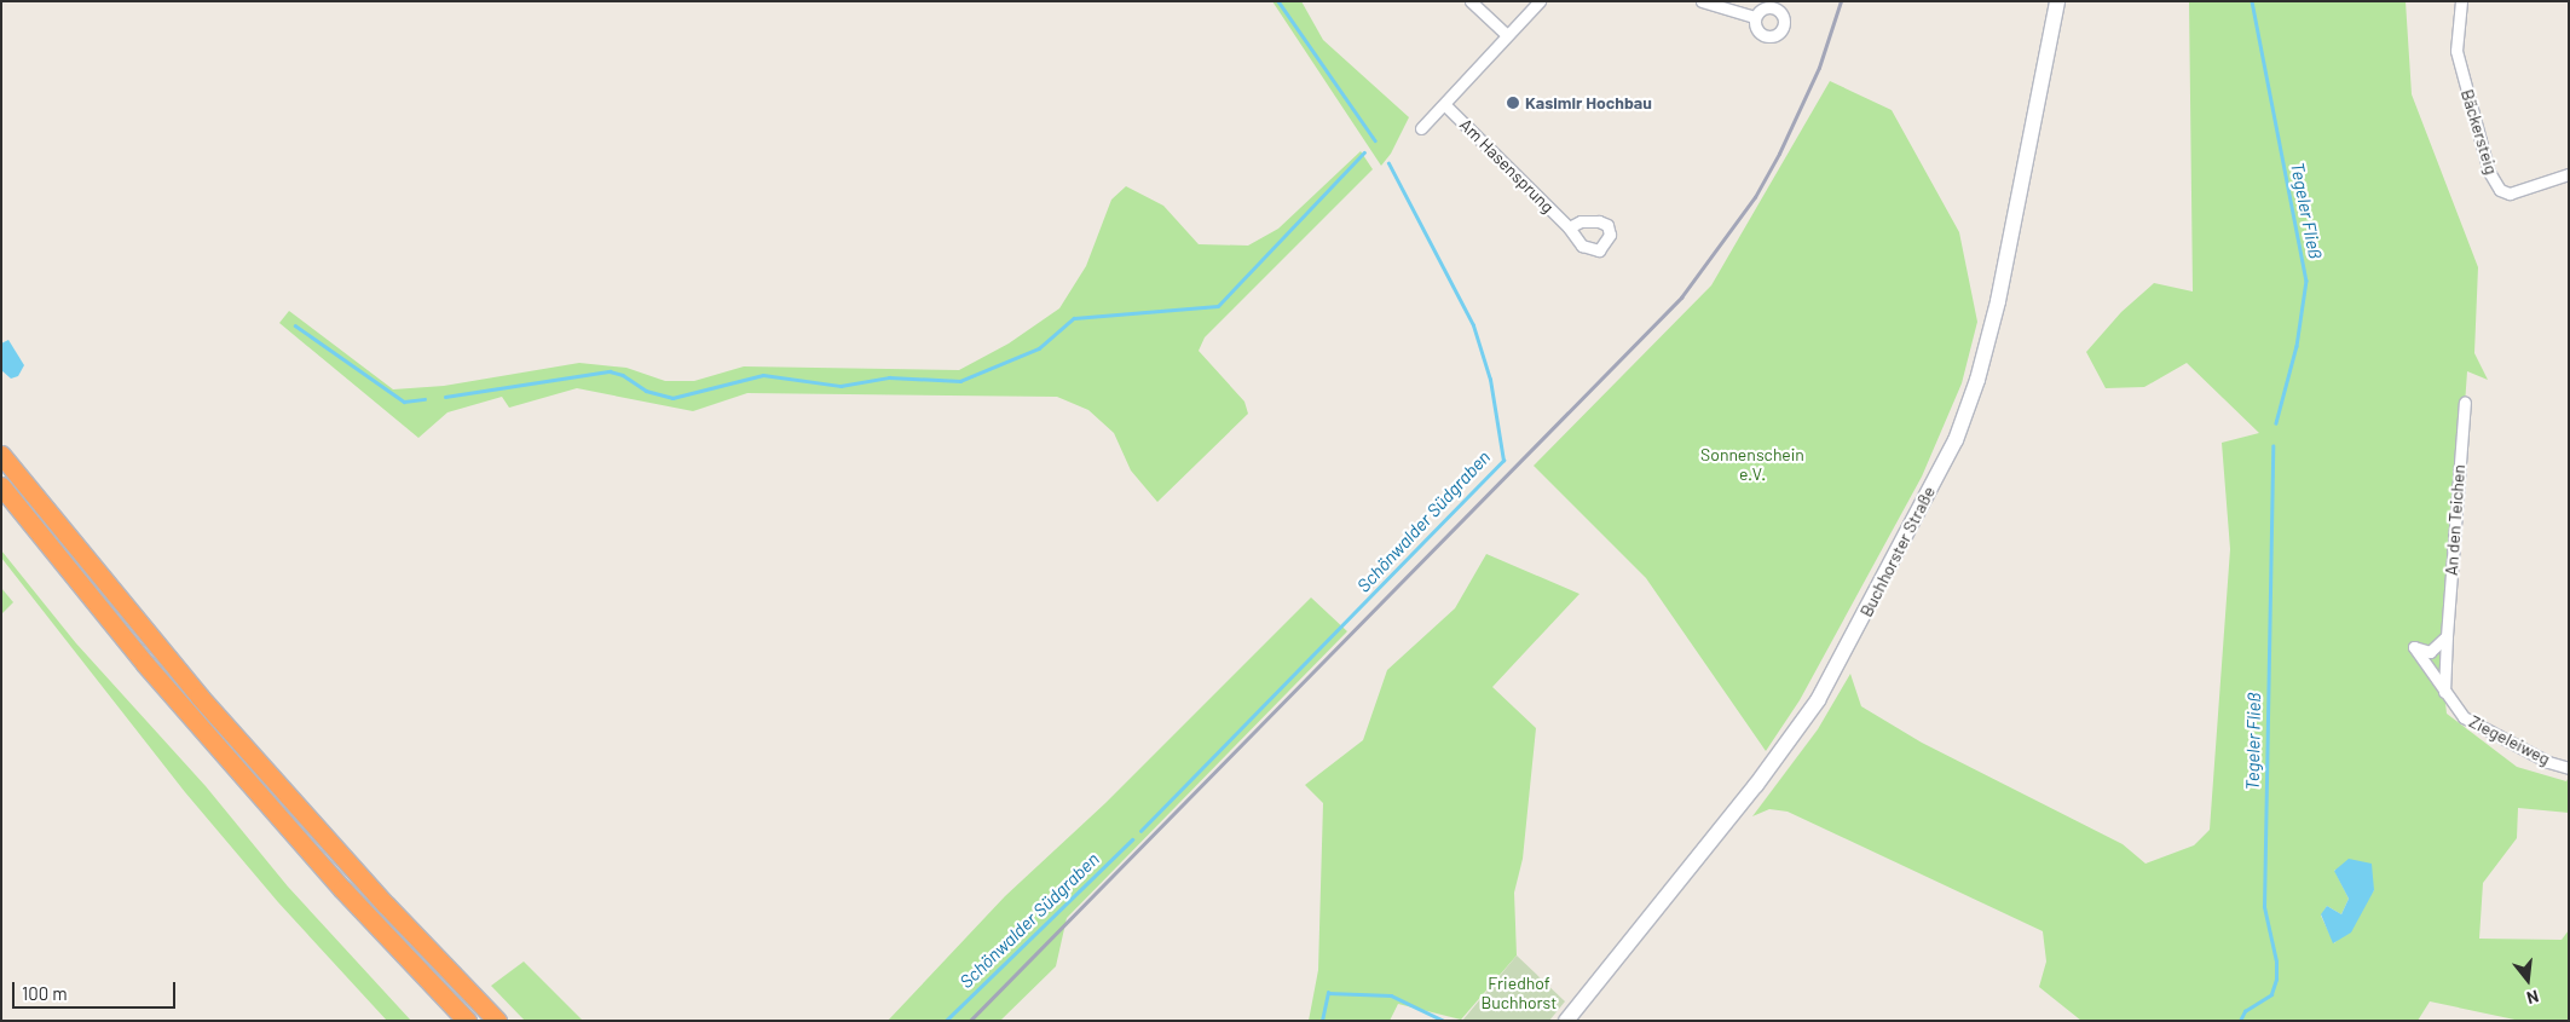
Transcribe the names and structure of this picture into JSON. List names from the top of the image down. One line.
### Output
{"streets":{"main road":["Buchhorster Straße"],"street":["Bäckersteig","Am Hasensprung","An den Teichen","Ziegeleiweg"]},"crossings":[["An den Teichen","Ziegeleiweg"]],"water":["Tegeler Fließ","Schönwalder Südgraben"],"parks":["Sonnenschein e.V.","Friedhof Buchhorst"],"places":["Kasimir Hochbau"],"scale_bar":"100 m","north":"bottom"}
